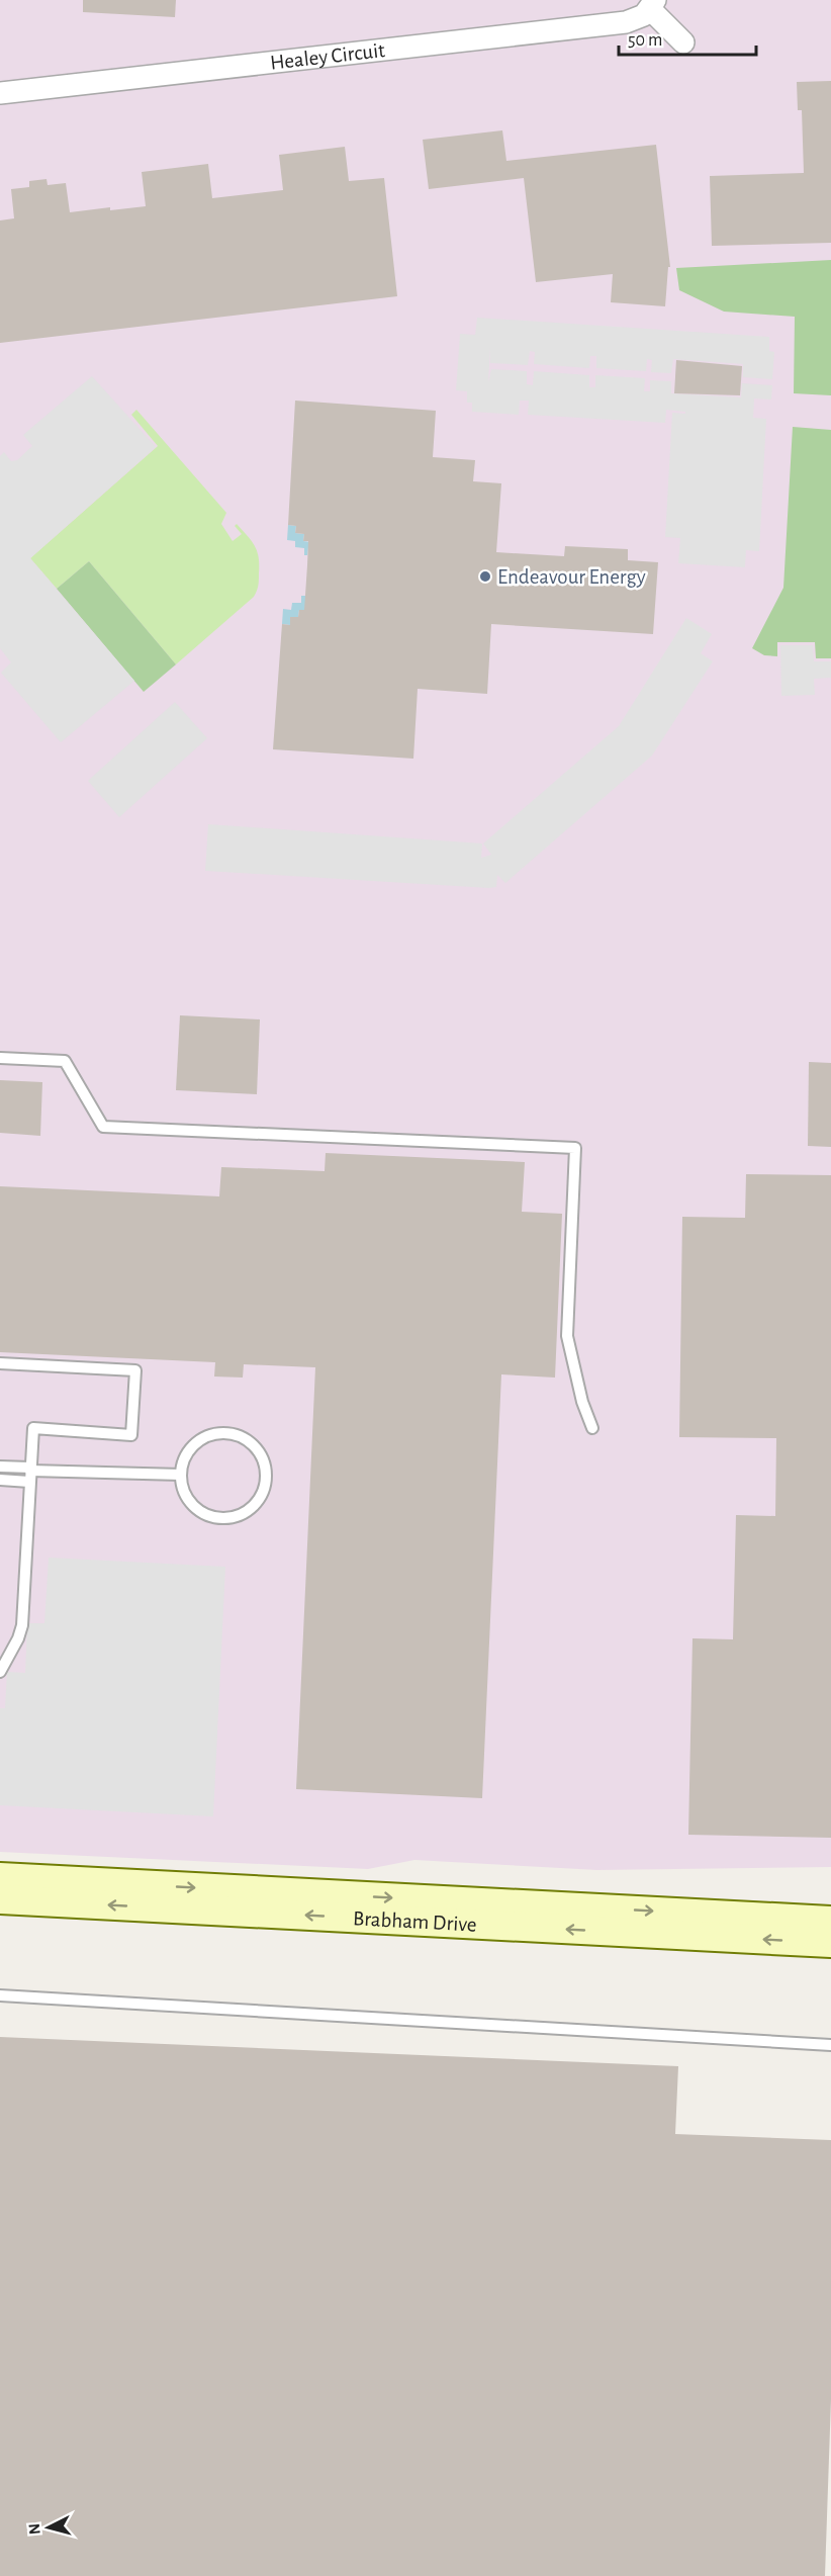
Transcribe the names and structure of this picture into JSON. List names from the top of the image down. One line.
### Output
{"streets":{"main road":["Brabham Drive"],"street":["Healey Circuit"]},"places":["Endeavour Energy"],"scale_bar":"50 m","north":"left"}
